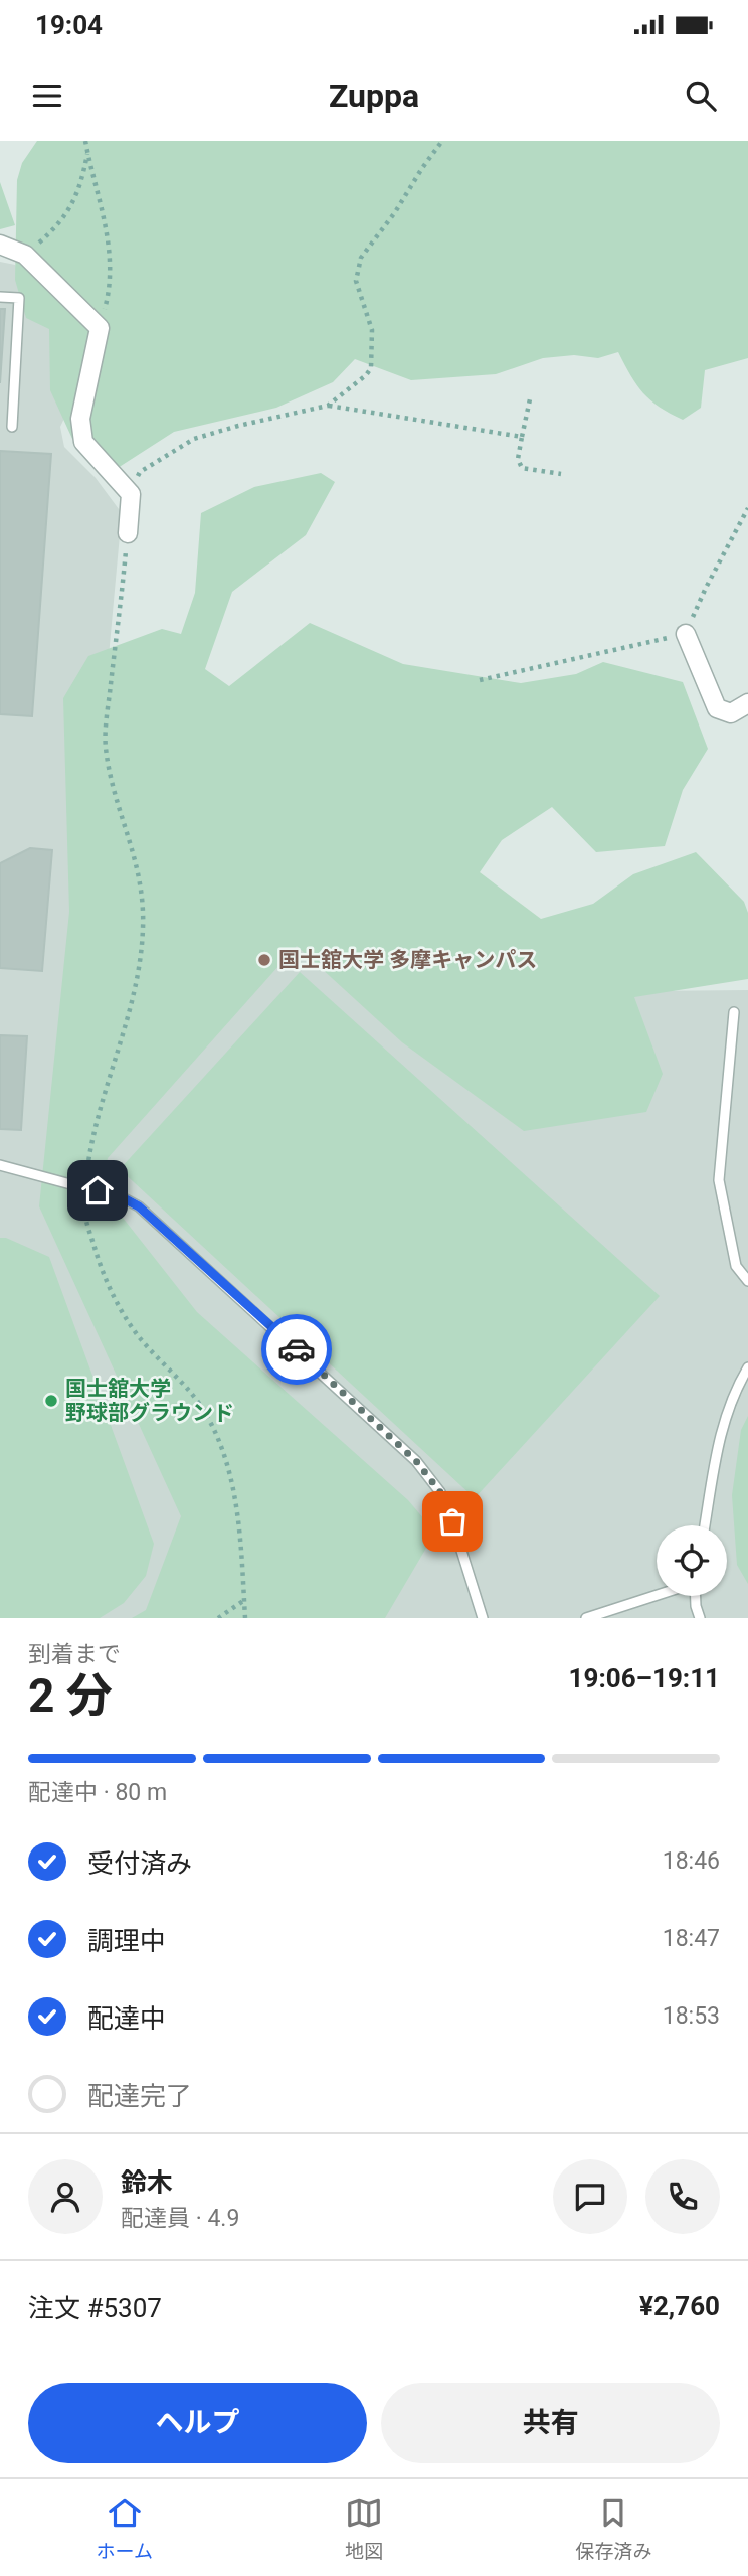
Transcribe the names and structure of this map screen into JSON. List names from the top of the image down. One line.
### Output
{"places":["国士舘大学 多摩キャンパス","国士舘大学 野球部グラウンド"],"page":{"status":"19:04","header":"Zuppa","heading":["2 分","到着まで","19:06–19:11"],"panel":["鈴木","配達員 · 4.9","注文 #5307","¥2,760"],"bar":"配達中 · 80 m","list":[["受付済み","18:46"],["調理中","18:47"],["配達中","18:53"],"配達完了"],"buttons":["ヘルプ","共有"],"tabs":["ホーム","地図","保存済み"]}}
